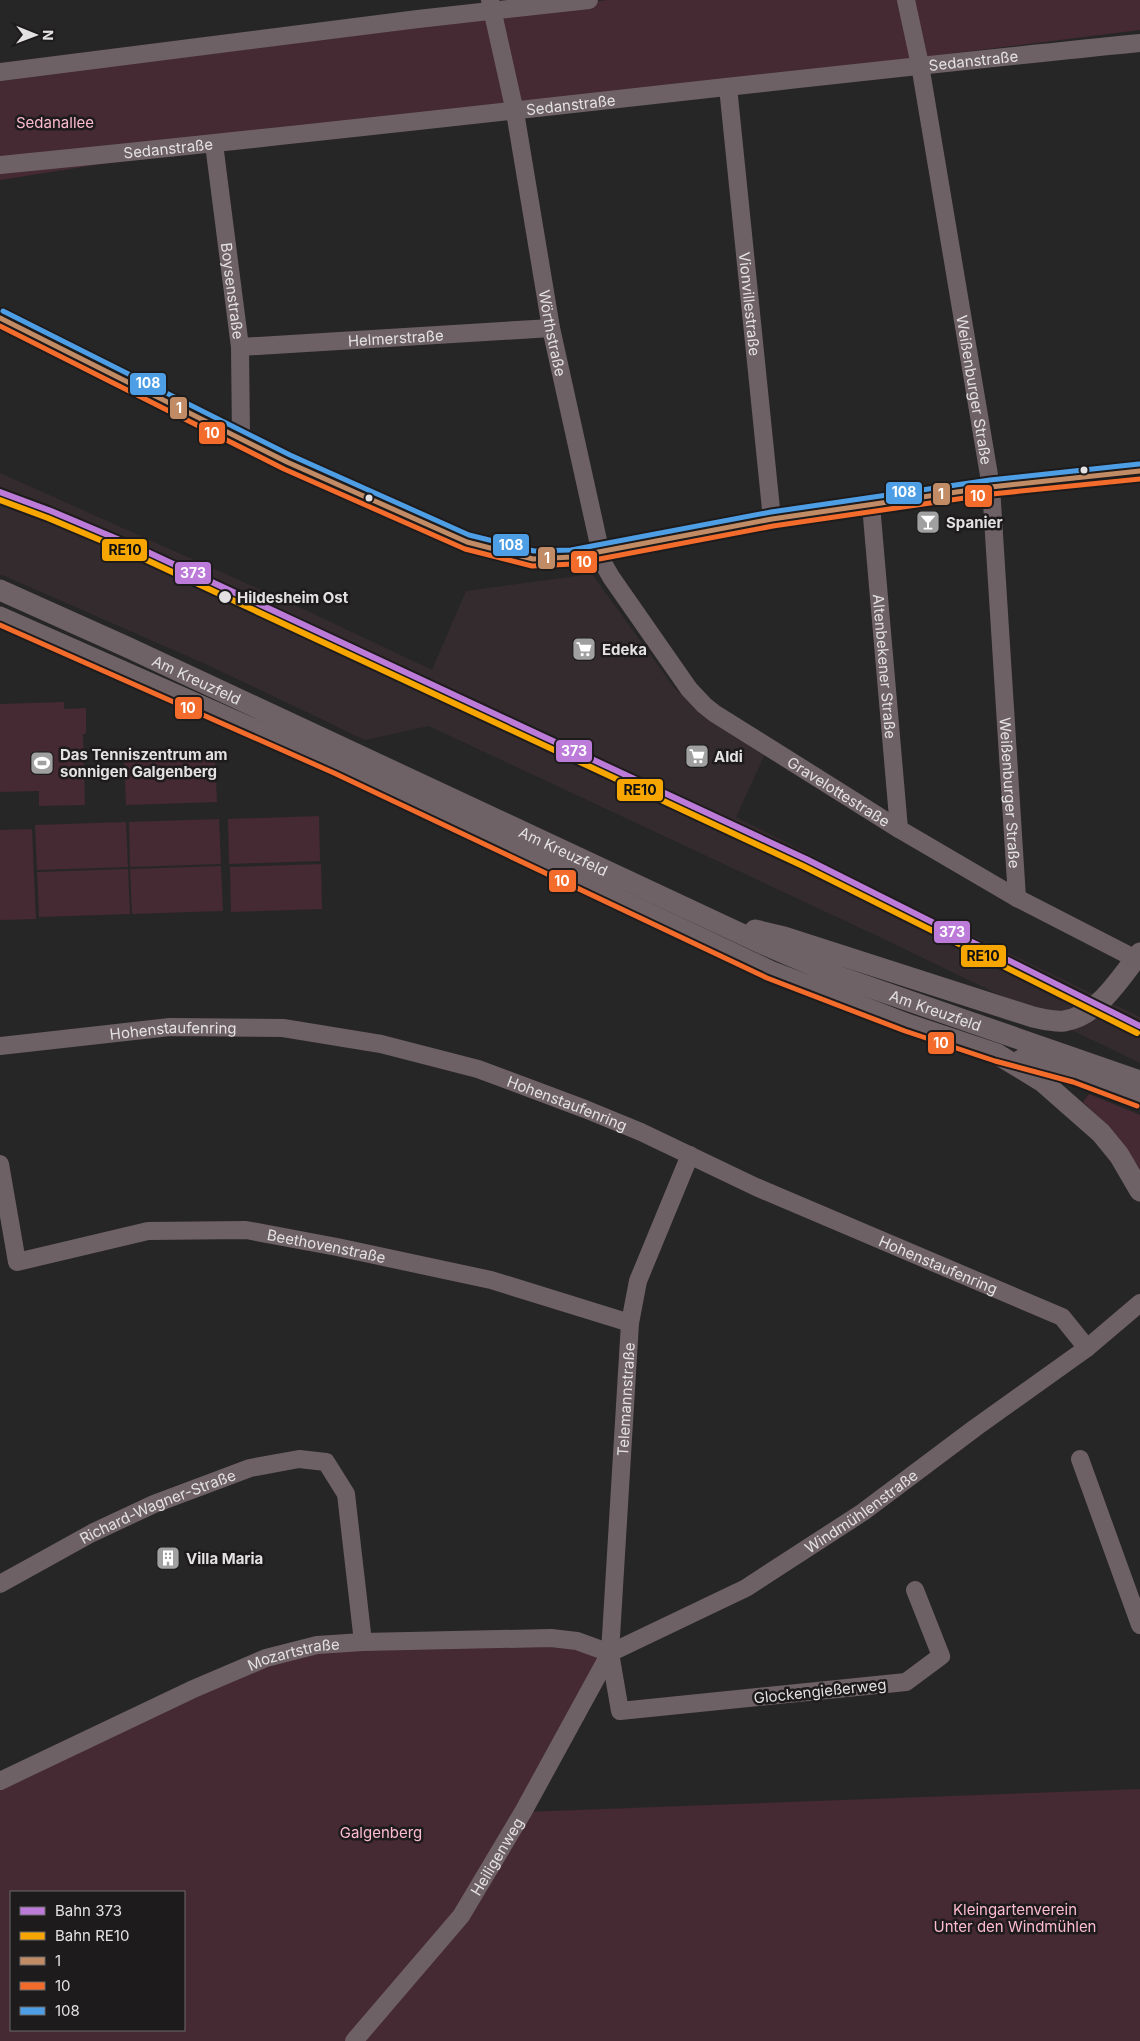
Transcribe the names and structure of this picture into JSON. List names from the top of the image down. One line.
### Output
{"streets":{"main road":["Am Kreuzfeld"],"street":["Sedanstraße","Boysenstraße","Vionvillestraße","Wörthstraße","Helmerstraße","Weißenburger Straße","Altenbekener Straße","Gravelottestraße","Hohenstaufenring","Beethovenstraße","Telemannstraße","Richard-Wagner-Straße","Windmühlenstraße","Mozartstraße","Glockengießerweg","Heiligenweg"]},"crossings":[["Sedanstraße","Boysenstraße"],["Sedanstraße","Vionvillestraße"],["Sedanstraße","Wörthstraße"],["Sedanstraße","Weißenburger Straße"],["Boysenstraße","Helmerstraße"],["Wörthstraße","Helmerstraße"],["Wörthstraße","Gravelottestraße"],["Weißenburger Straße","Gravelottestraße"],["Altenbekener Straße","Gravelottestraße"],["Hohenstaufenring","Telemannstraße"],["Hohenstaufenring","Windmühlenstraße"],["Beethovenstraße","Telemannstraße"],["Telemannstraße","Windmühlenstraße"],["Telemannstraße","Mozartstraße"],["Telemannstraße","Glockengießerweg"],["Telemannstraße","Heiligenweg"],["Richard-Wagner-Straße","Mozartstraße"],["Windmühlenstraße","Mozartstraße"],["Windmühlenstraße","Glockengießerweg"],["Windmühlenstraße","Heiligenweg"],["Mozartstraße","Glockengießerweg"],["Mozartstraße","Heiligenweg"],["Glockengießerweg","Heiligenweg"]],"parks":["Sedanallee","Galgenberg","Kleingartenverein Unter den Windmühlen"],"places":{"bar":["Spanier"],"other":["Hildesheim Ost"],"supermarket":["Edeka","Aldi"],"sports":["Das Tenniszentrum am sonnigen Galgenberg"],"building":["Villa Maria"]},"lines":["transit line 108","transit line 1","transit line 10","rail line 373","rail line RE10"],"legend":["Bahn 373","Bahn RE10","1","10","108"],"north":"right"}
